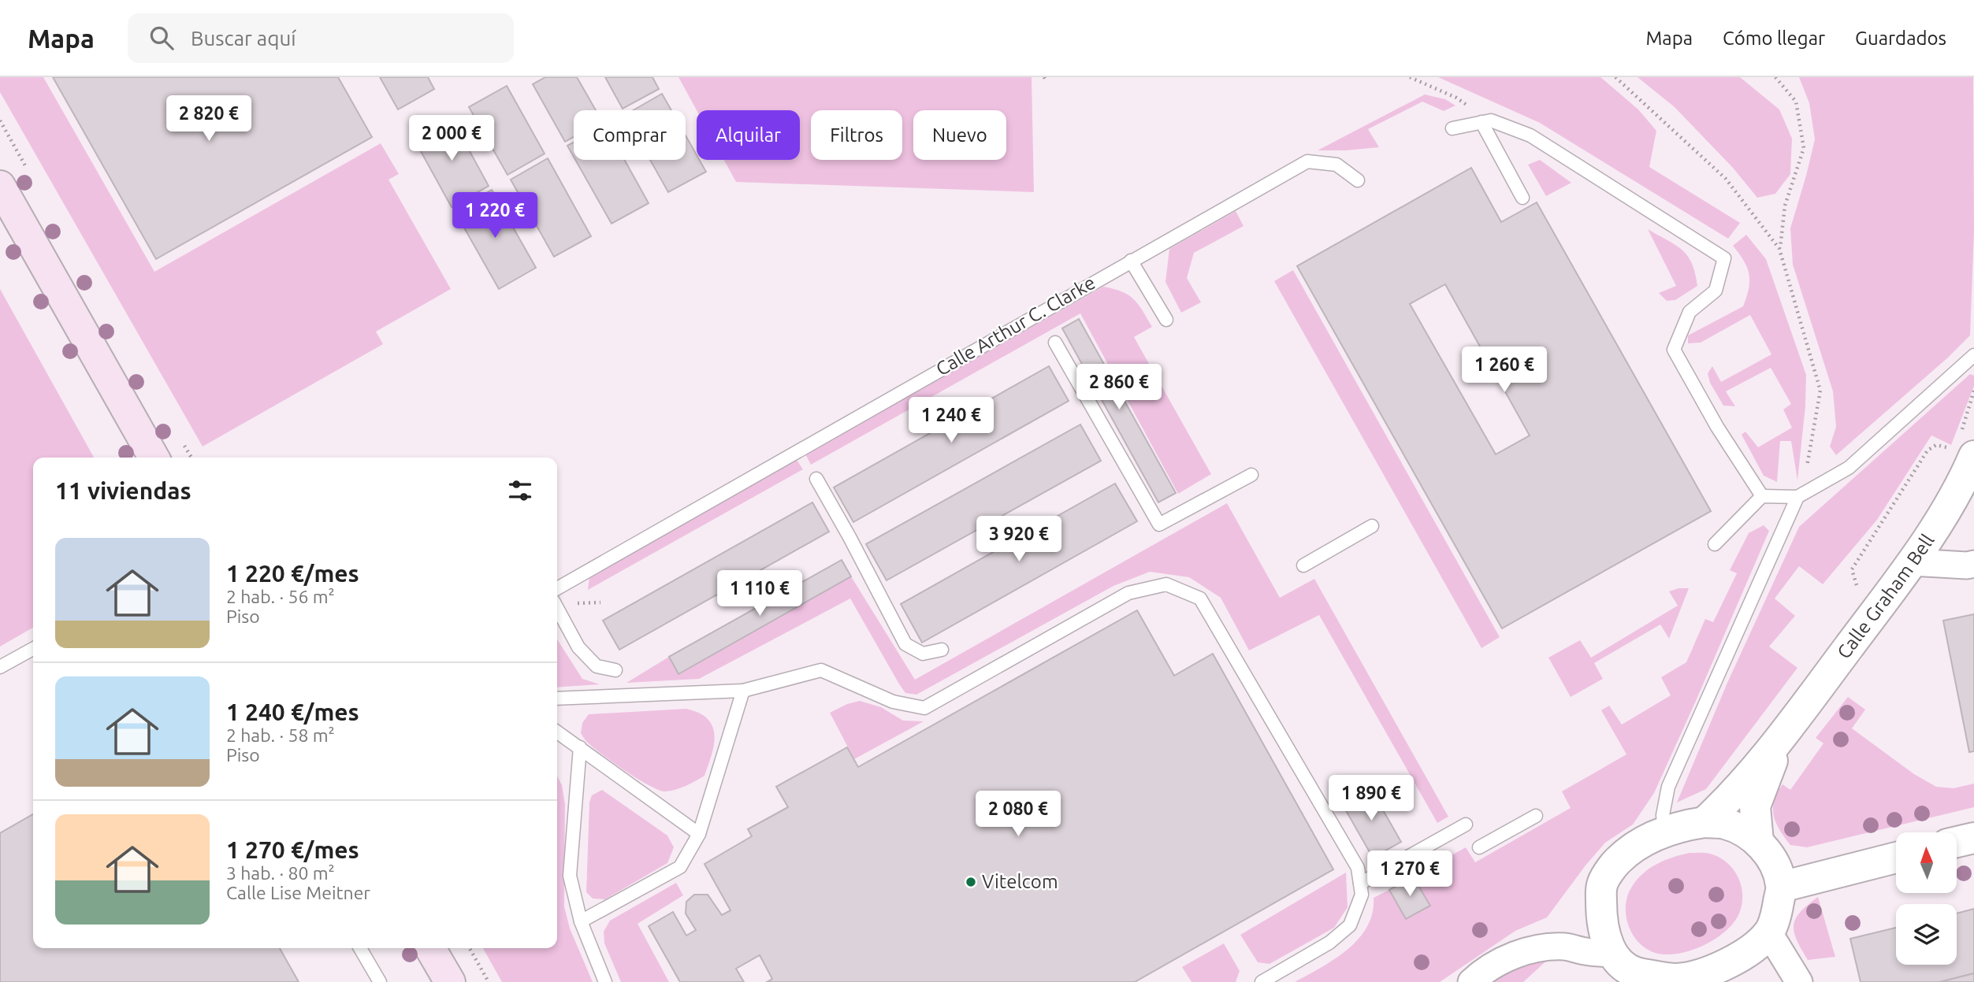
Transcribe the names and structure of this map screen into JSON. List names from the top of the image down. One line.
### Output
{"streets":{"street":["Calle Graham Bell"],"lane":["Calle Arthur C. Clarke"]},"places":["Vitelcom"],"north":"top","page":{"header":"Mapa","search":"Buscar aquí","nav":["Mapa","Cómo llegar","Guardados"],"price":["2 820 €","2 000 €","1 220 €","1 260 €","2 860 €","1 240 €","3 920 €","1 110 €","1 890 €","2 080 €","1 270 €"],"chip":["Comprar","Alquilar","Filtros","Nuevo"],"heading":"11 viviendas","list":[{"name":"1 220 €/mes","note":"2 hab. · 56 m² · Piso"},{"name":"1 240 €/mes","note":"2 hab. · 58 m² · Piso"},{"name":"1 270 €/mes","note":"3 hab. · 80 m² · Calle Lise Meitner"}]}}
